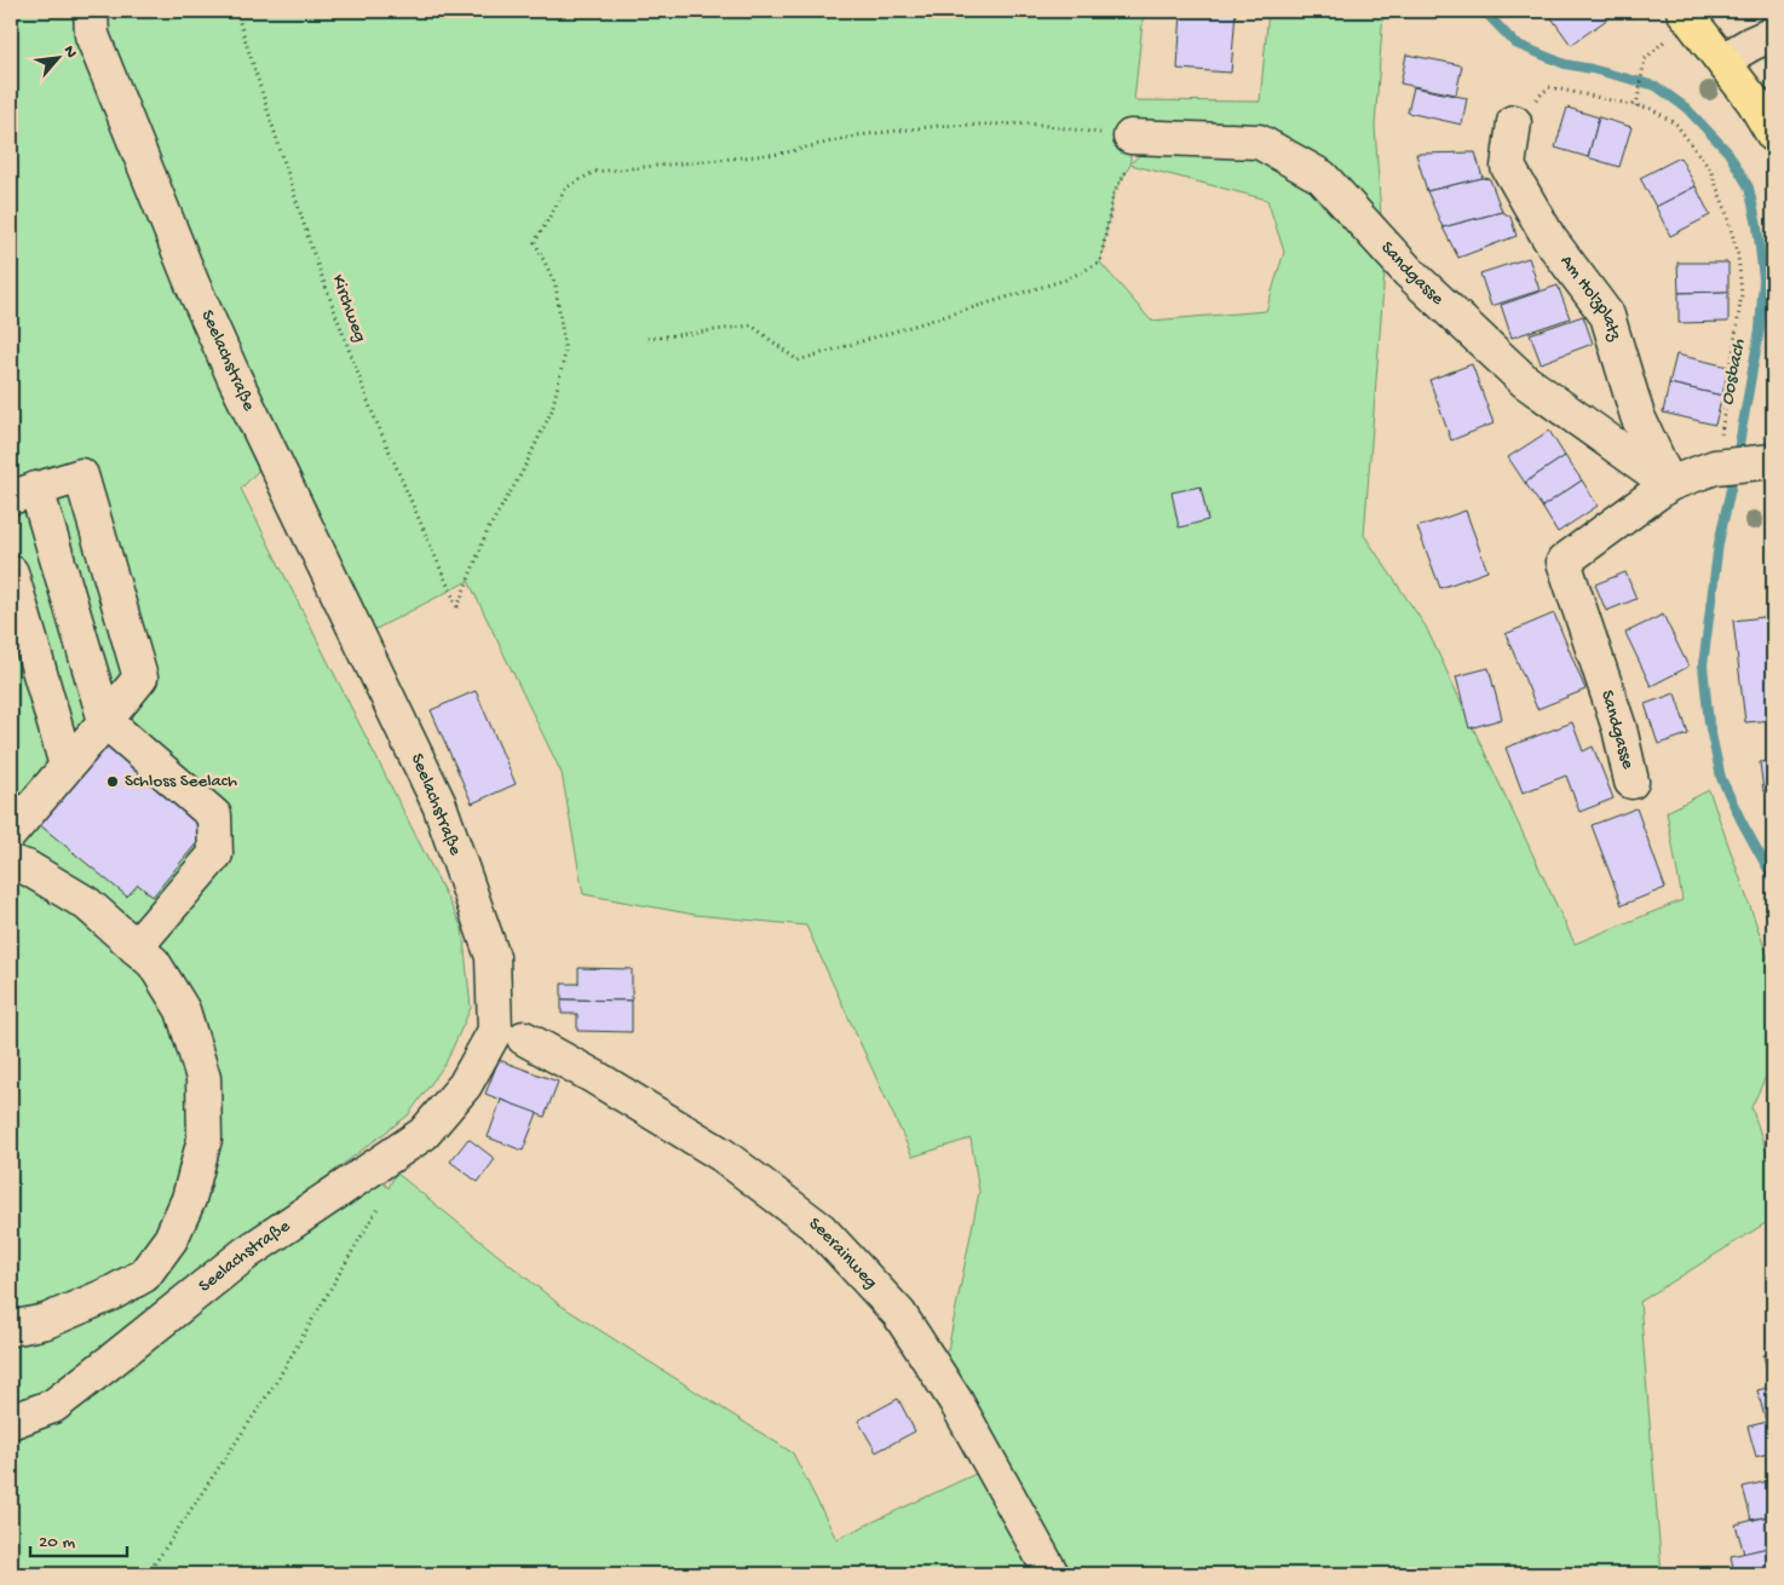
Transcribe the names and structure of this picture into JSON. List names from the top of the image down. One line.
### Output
{"streets":{"street":["Sandgasse","Am Holzplatz","Seelachstraße","Seerainweg"],"path":["Kirchweg"]},"crossings":[["Sandgasse","Am Holzplatz"],["Sandgasse","Kirchweg"]],"water":["Oosbach"],"places":["Schloss Seelach"],"scale_bar":"20 m","north":"top right"}
